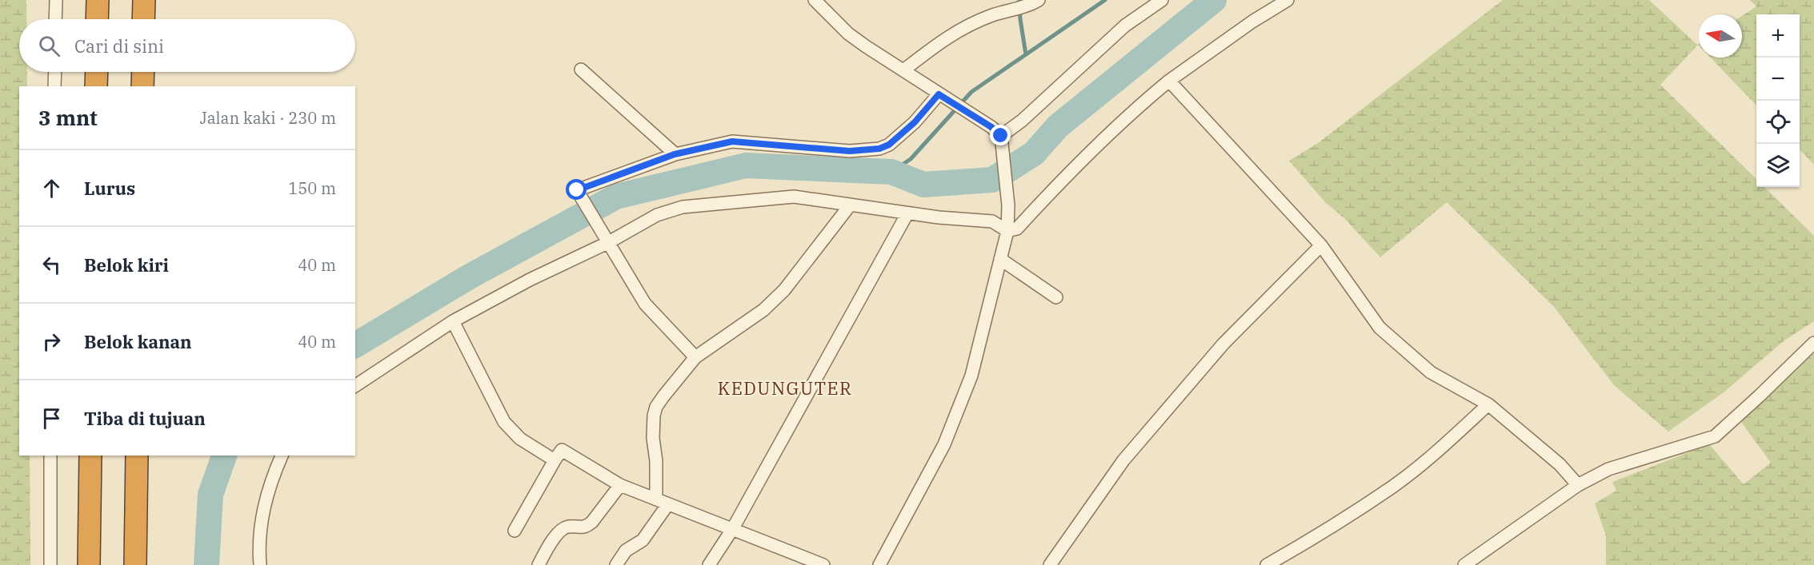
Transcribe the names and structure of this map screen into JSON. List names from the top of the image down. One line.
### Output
{"districts":["KEDUNGUTER"],"north":"left","page":{"map_buttons":["+","−"],"search":"Cari di sini","heading":["3 mnt","Jalan kaki · 230 m"],"list":[["Lurus","150 m"],["Belok kiri","40 m"],["Belok kanan","40 m"],"Tiba di tujuan"]}}
